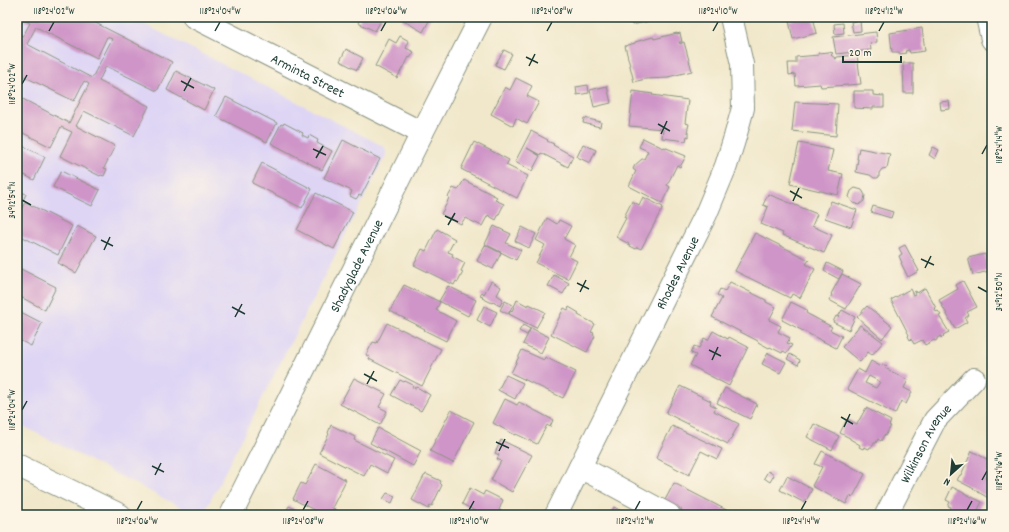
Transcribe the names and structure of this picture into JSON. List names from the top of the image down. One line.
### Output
{"streets":{"street":["Arminta Street","Shadyglade Avenue","Rhodes Avenue","Wilkinson Avenue"]},"crossings":[["Arminta Street","Shadyglade Avenue"]],"scale_bar":"20 m","north":"bottom left","coordinates":["118°24'02\"W","118°24'04\"W","118°24'06\"W","118°24'08\"W","118°24'10\"W","118°24'12\"W","118°24'14\"W","34°12'54\"N","34°12'50\"N","118°24'16\"W"]}
